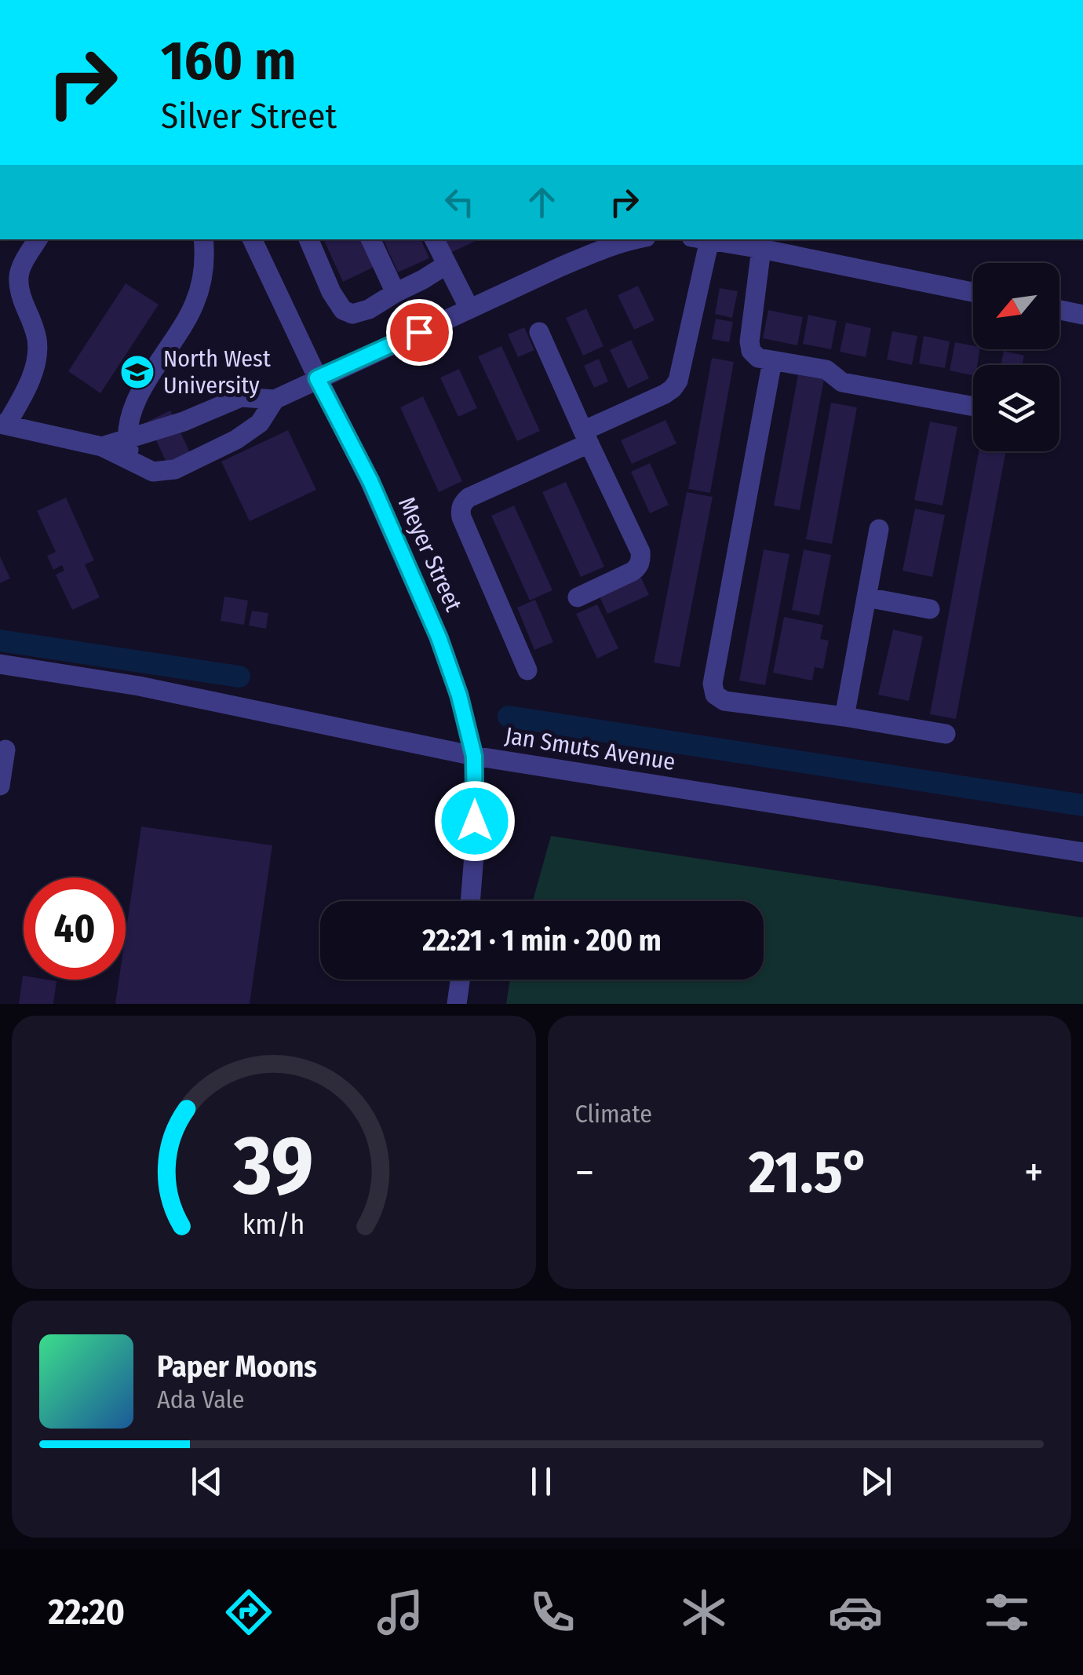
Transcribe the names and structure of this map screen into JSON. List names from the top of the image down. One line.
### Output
{"streets":{"street":["Meyer Street","Jan Smuts Avenue"]},"crossings":[["Meyer Street","Jan Smuts Avenue"]],"places":{"school or university":["North West University"]},"north":"bottom left","page":{"turn":["160 m","Silver Street"],"limit":"40","trip":"22:21 · 1 min · 200 m","tile":"Climate","heat":["−","21.5°","+"],"song":["Paper Moons","Ada Vale"],"tabs":"22:20","gauge":["39","km/h"]}}
